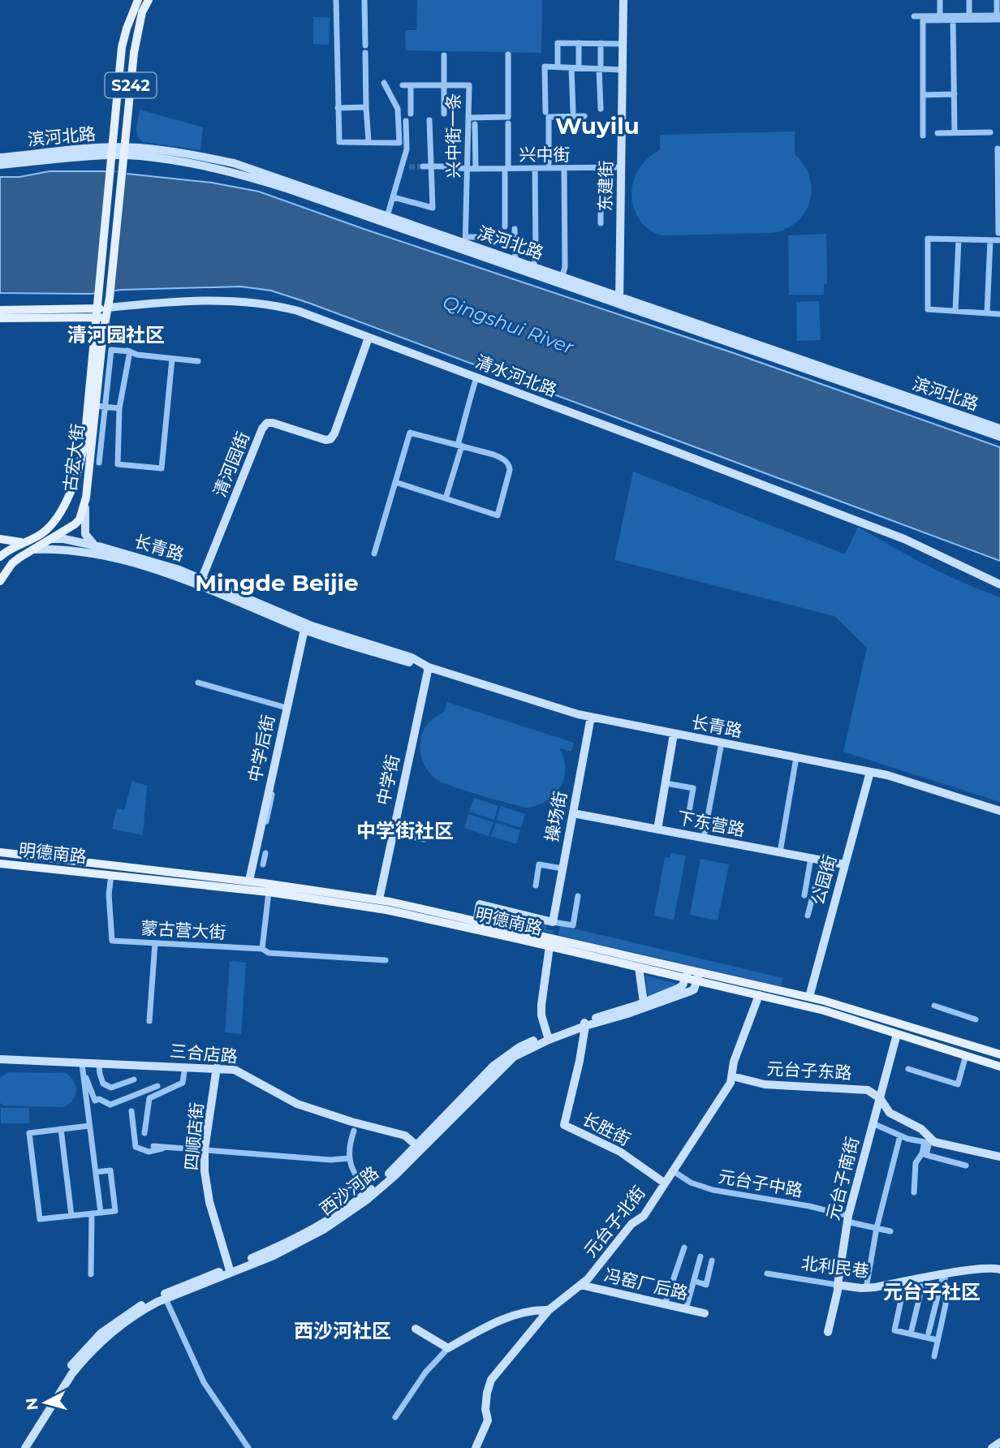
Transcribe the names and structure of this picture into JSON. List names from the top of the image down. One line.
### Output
{"streets":{"main road":["S242","清水河北路","古宏大街","长青路","明德南路"],"street":["兴中街一条","滨河北路","兴中街","东建街","清河园街","中学后街","中学街","操场街","下东营路","公园街","蒙古营大街","三合店路","元台子东路","长胜街","四顺店街","元台子南街","元台子中路","西沙河路","元台子北街","北利民巷","冯窑厂后路"]},"crossings":[["S242","滨河北路"],["S242","清水河北路"],["S242","古宏大街"],["兴中街一条","滨河北路"],["兴中街一条","兴中街"],["滨河北路","东建街"],["滨河北路","古宏大街"],["兴中街","东建街"],["清水河北路","古宏大街"],["清水河北路","清河园街"],["古宏大街","长青路"],["清河园街","长青路"],["长青路","中学后街"],["长青路","中学街"],["长青路","操场街"],["长青路","公园街"],["中学后街","明德南路"],["中学街","明德南路"],["操场街","下东营路"],["下东营路","公园街"],["明德南路","公园街"],["明德南路","蒙古营大街"],["明德南路","元台子南街"],["明德南路","西沙河路"],["明德南路","元台子北街"],["三合店路","四顺店街"],["三合店路","西沙河路"],["元台子东路","元台子南街"],["元台子东路","元台子北街"],["长胜街","西沙河路"],["长胜街","元台子北街"],["四顺店街","西沙河路"],["元台子南街","元台子中路"],["元台子南街","北利民巷"],["元台子中路","元台子北街"],["元台子北街","冯窑厂后路"]],"districts":["Wuyilu","清河园社区","Mingde Beijie","中学街社区","元台子社区","西沙河社区"],"water":["Qingshui River"],"north":"left"}
